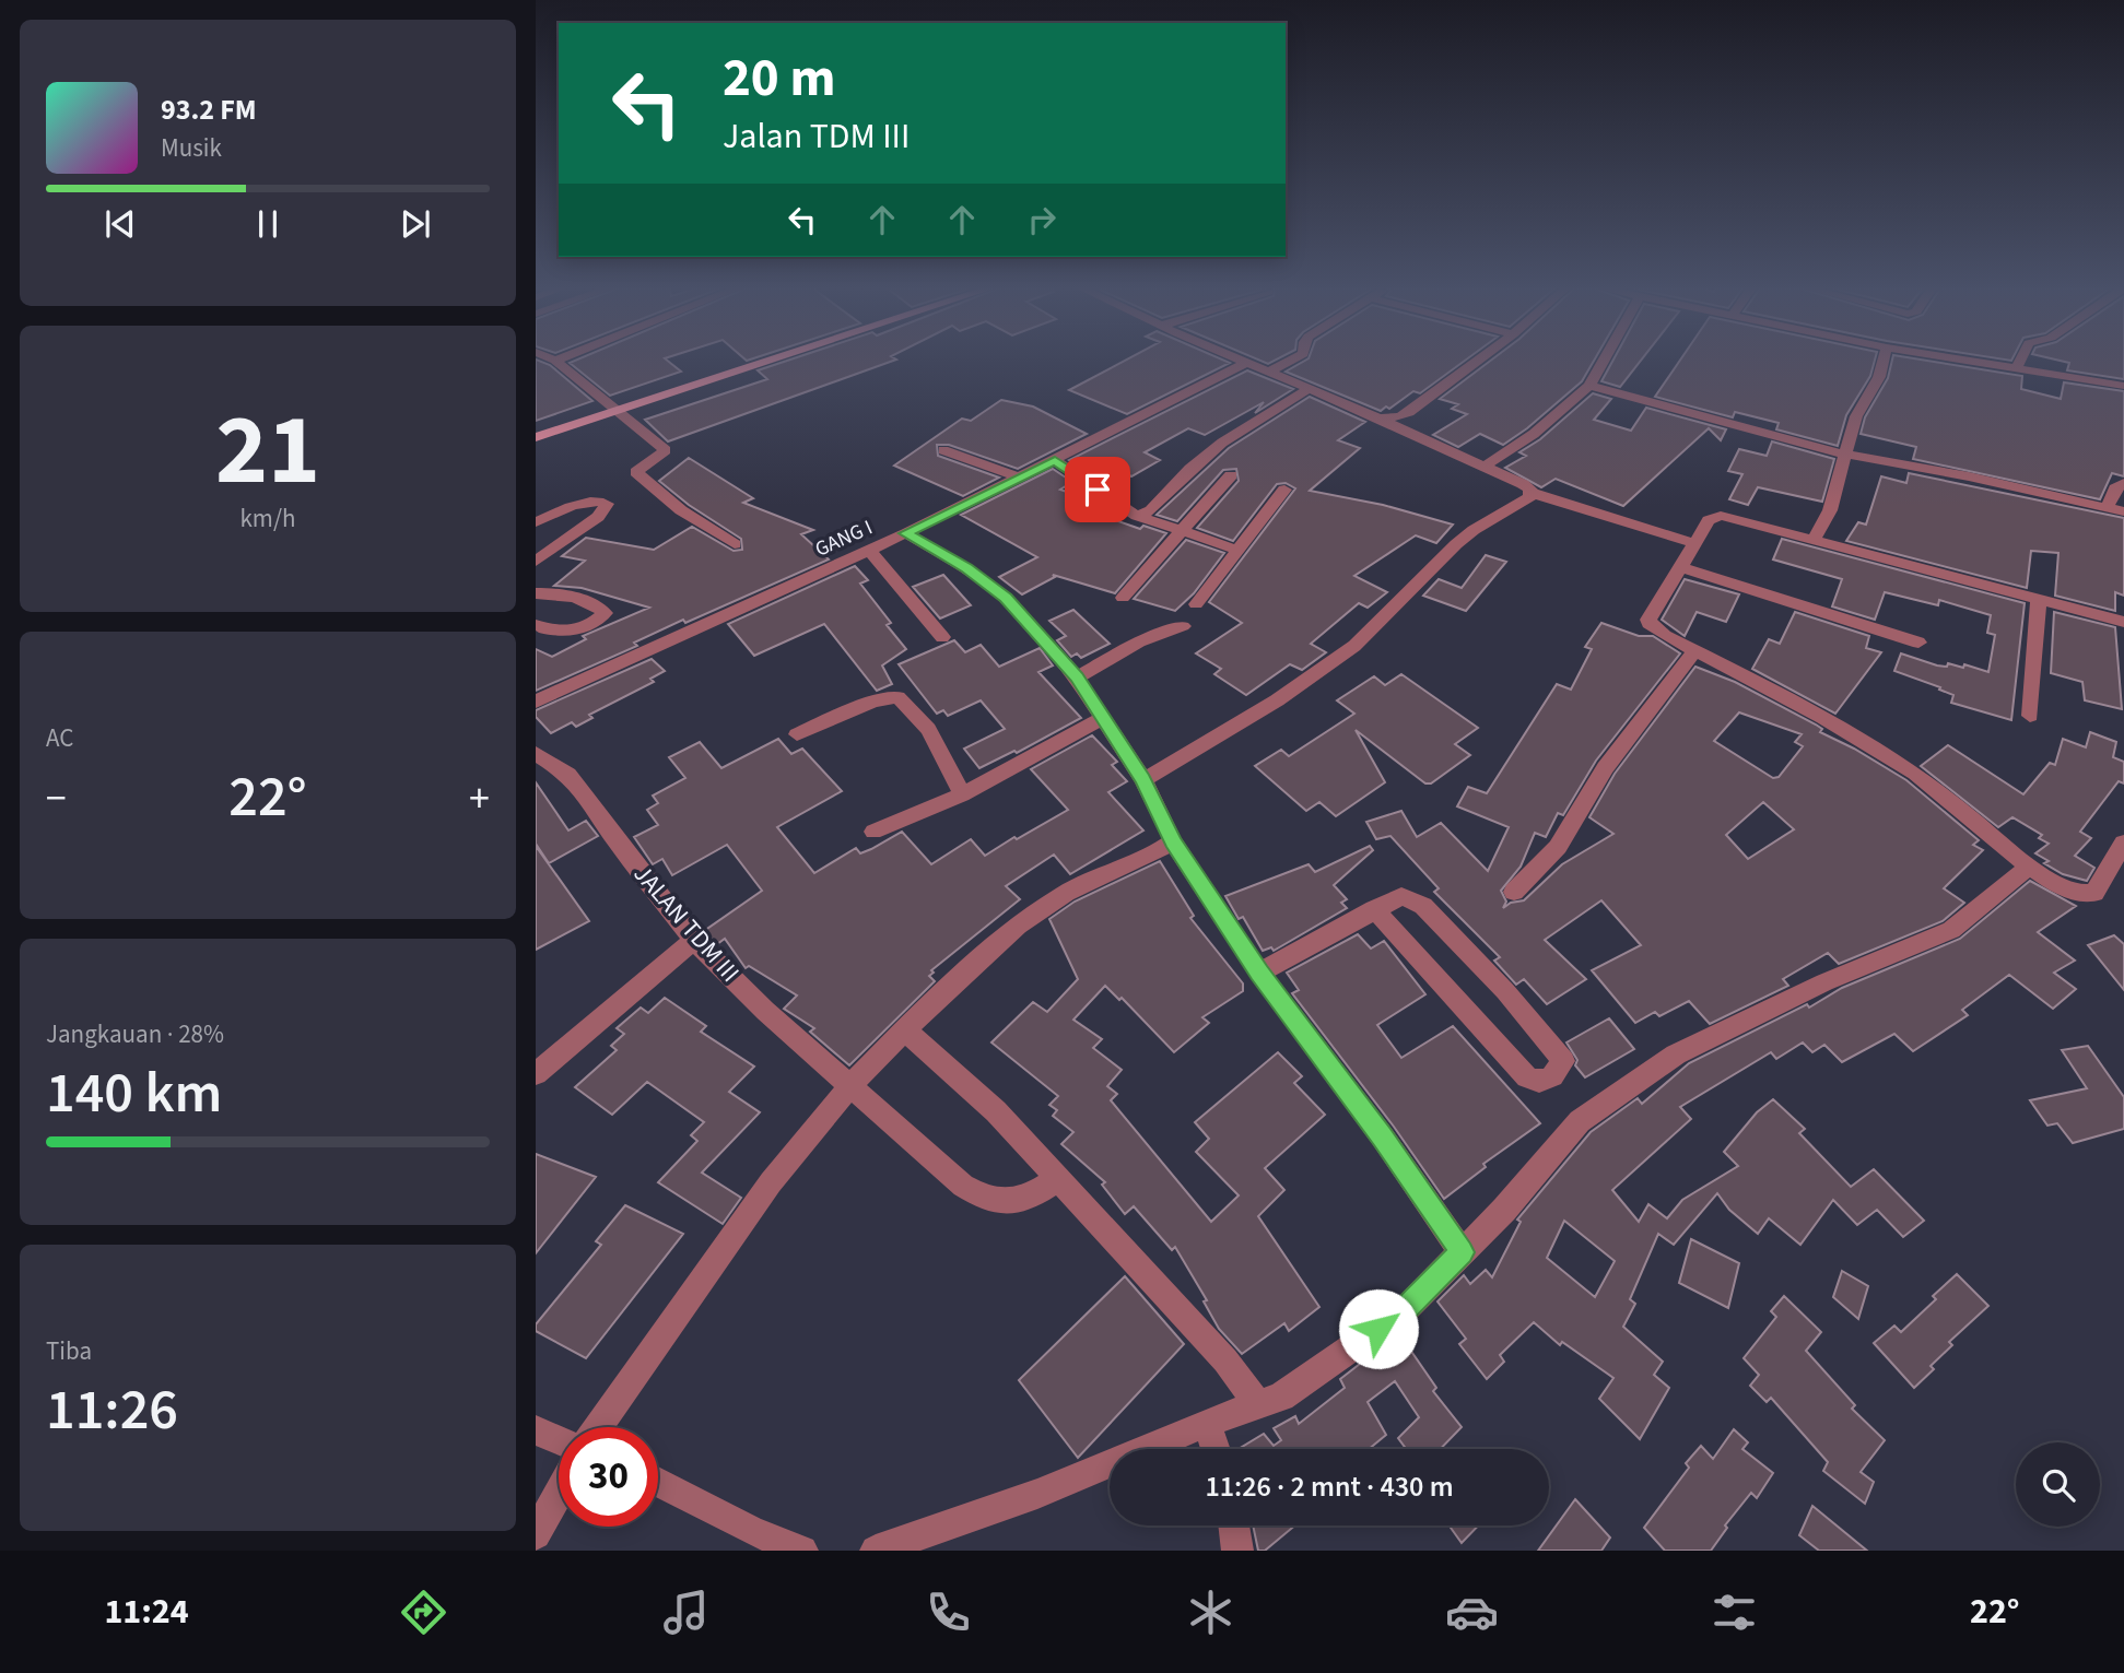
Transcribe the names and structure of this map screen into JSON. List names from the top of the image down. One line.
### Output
{"streets":{"street":["GANG I","JALAN TDM III"]},"page":{"turn":["20 m","Jalan TDM III"],"song":["93.2 FM","Musik"],"tile":[["21","km/h"],"AC",["Jangkauan · 28%","140 km"],["Tiba","11:26"]],"heat":["−","22°","+"],"limit":"30","trip":"11:26 · 2 mnt · 430 m","tabs":["11:24","22°"]}}
